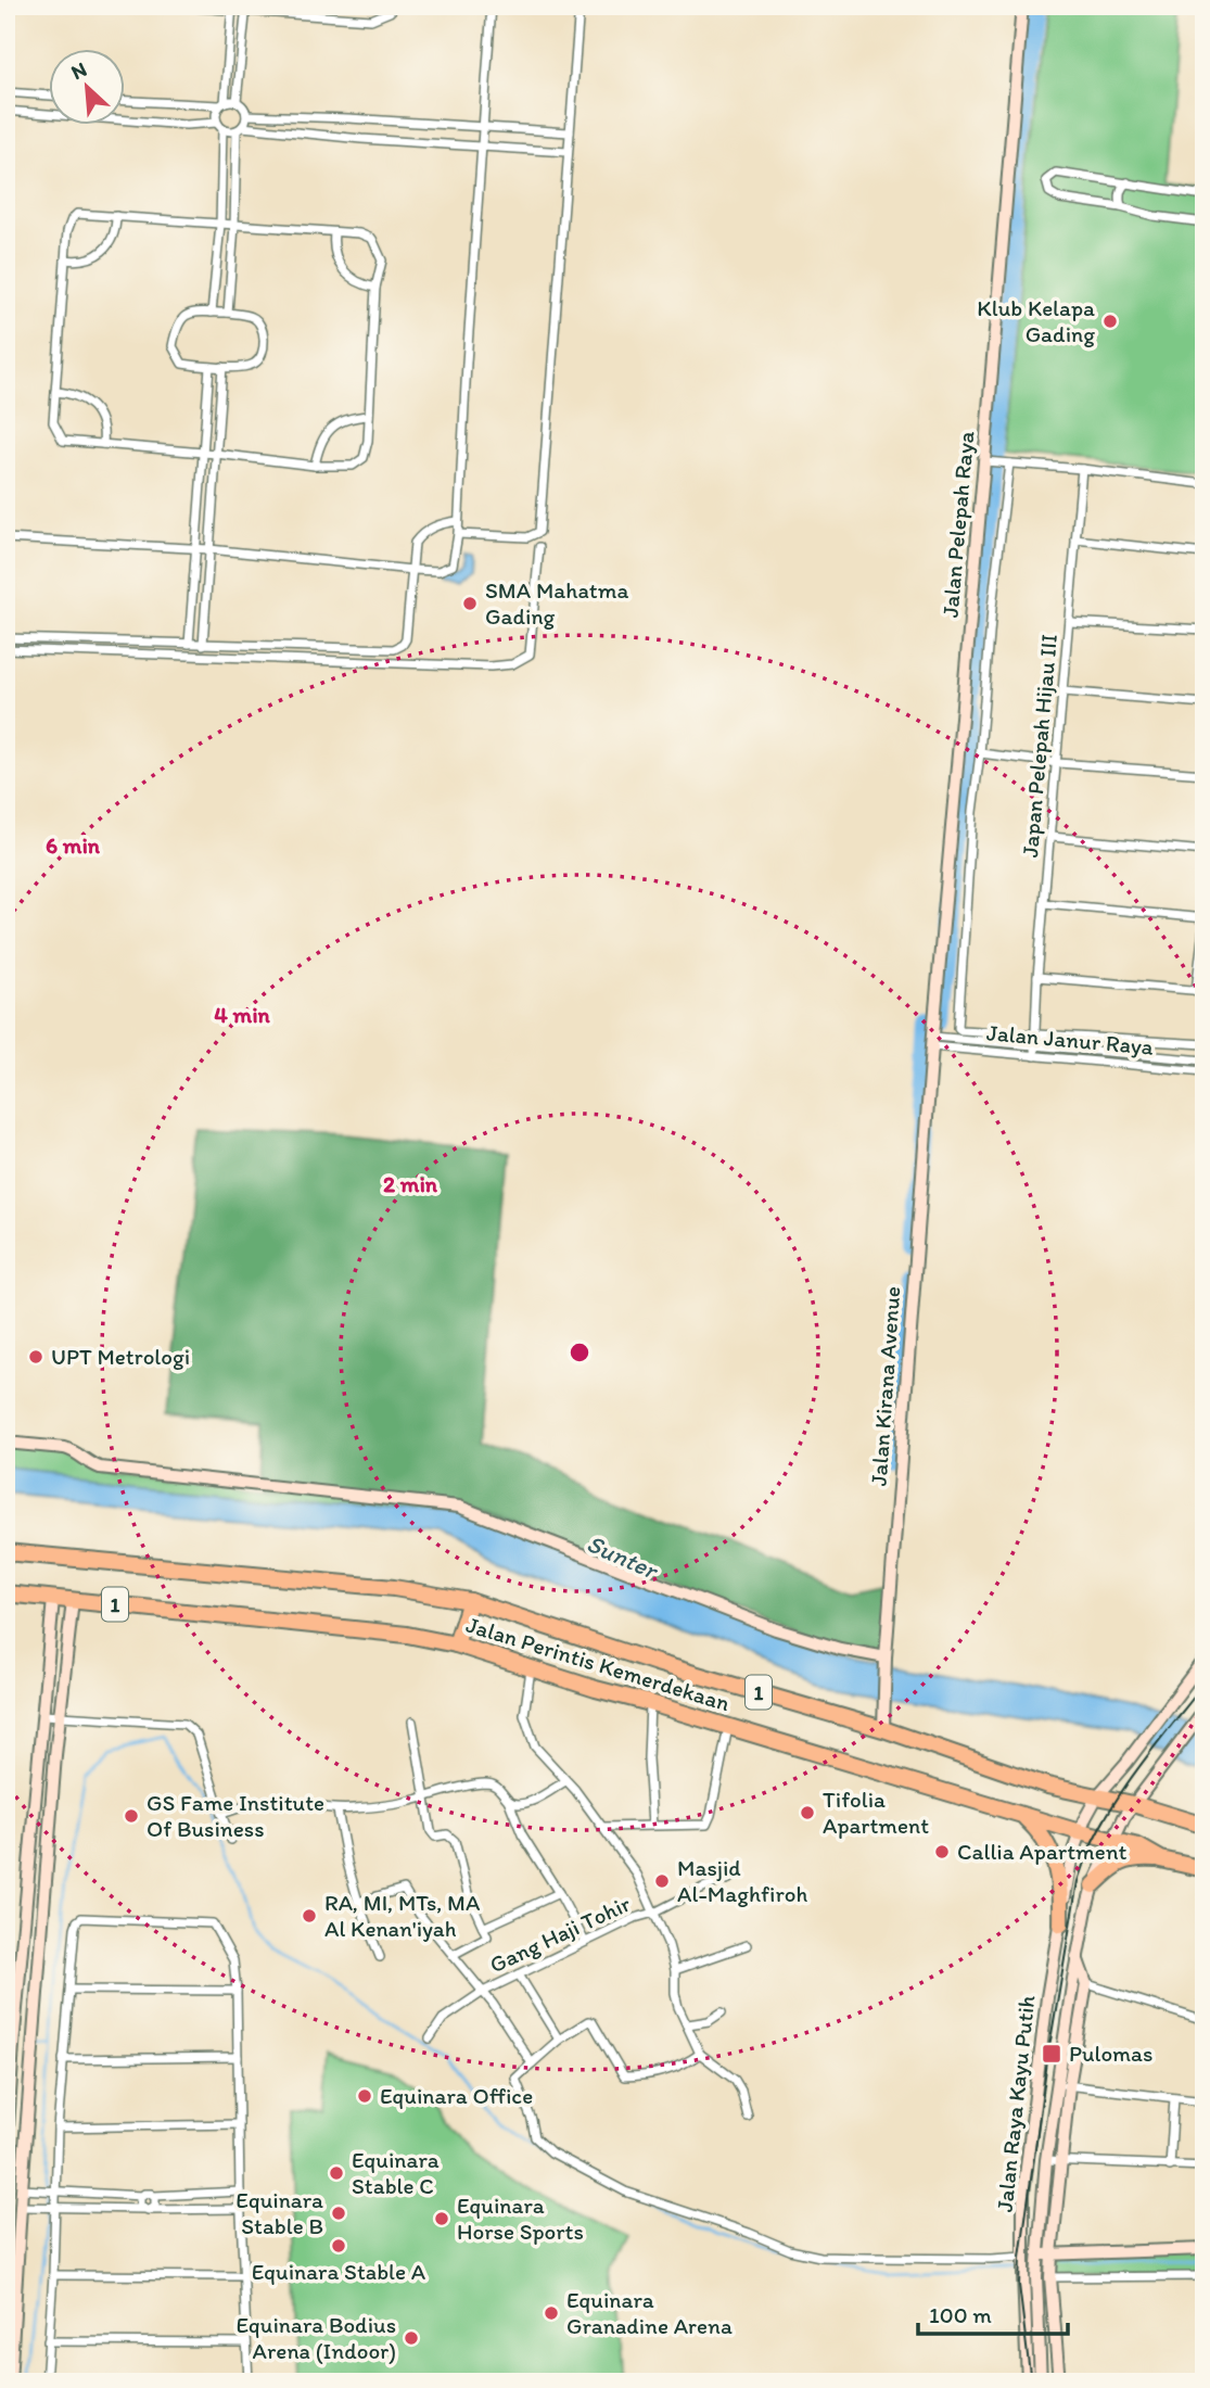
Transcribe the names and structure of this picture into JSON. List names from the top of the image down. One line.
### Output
{"streets":{"highway":["1","Jalan Perintis Kemerdekaan"],"street":["Jalan Pelepah Raya","Japan Pelepah Hijau III","Jalan Janur Raya","Jalan Kirana Avenue","Gang Haji Tohir","Jalan Raya Kayu Putih"]},"crossings":[["Jalan Pelepah Raya","Japan Pelepah Hijau III"],["Jalan Pelepah Raya","Jalan Janur Raya"],["Jalan Pelepah Raya","Jalan Kirana Avenue"],["Japan Pelepah Hijau III","Jalan Janur Raya"],["Jalan Janur Raya","Jalan Kirana Avenue"],["Jalan Kirana Avenue","Jalan Perintis Kemerdekaan"],["Jalan Perintis Kemerdekaan","Jalan Raya Kayu Putih"]],"water":["Sunter"],"places":{"other":["Klub Kelapa Gading","SMA Mahatma Gading","UPT Metrologi","Tifolia Apartment","GS Fame Institute Of Business","Callia Apartment","Masjid Al-Maghfiroh","RA, MI, MTs, MA Al Kenan'iyah","Equinara Office","Equinara Stable C","Equinara Stable B","Equinara Horse Sports","Equinara Stable A","Equinara Granadine Arena","Equinara Bodius Arena (Indoor)"],"transit":["Pulomas"]},"scale_bar":"100 m","north":"top left","rings":["6 min","4 min","2 min"]}
